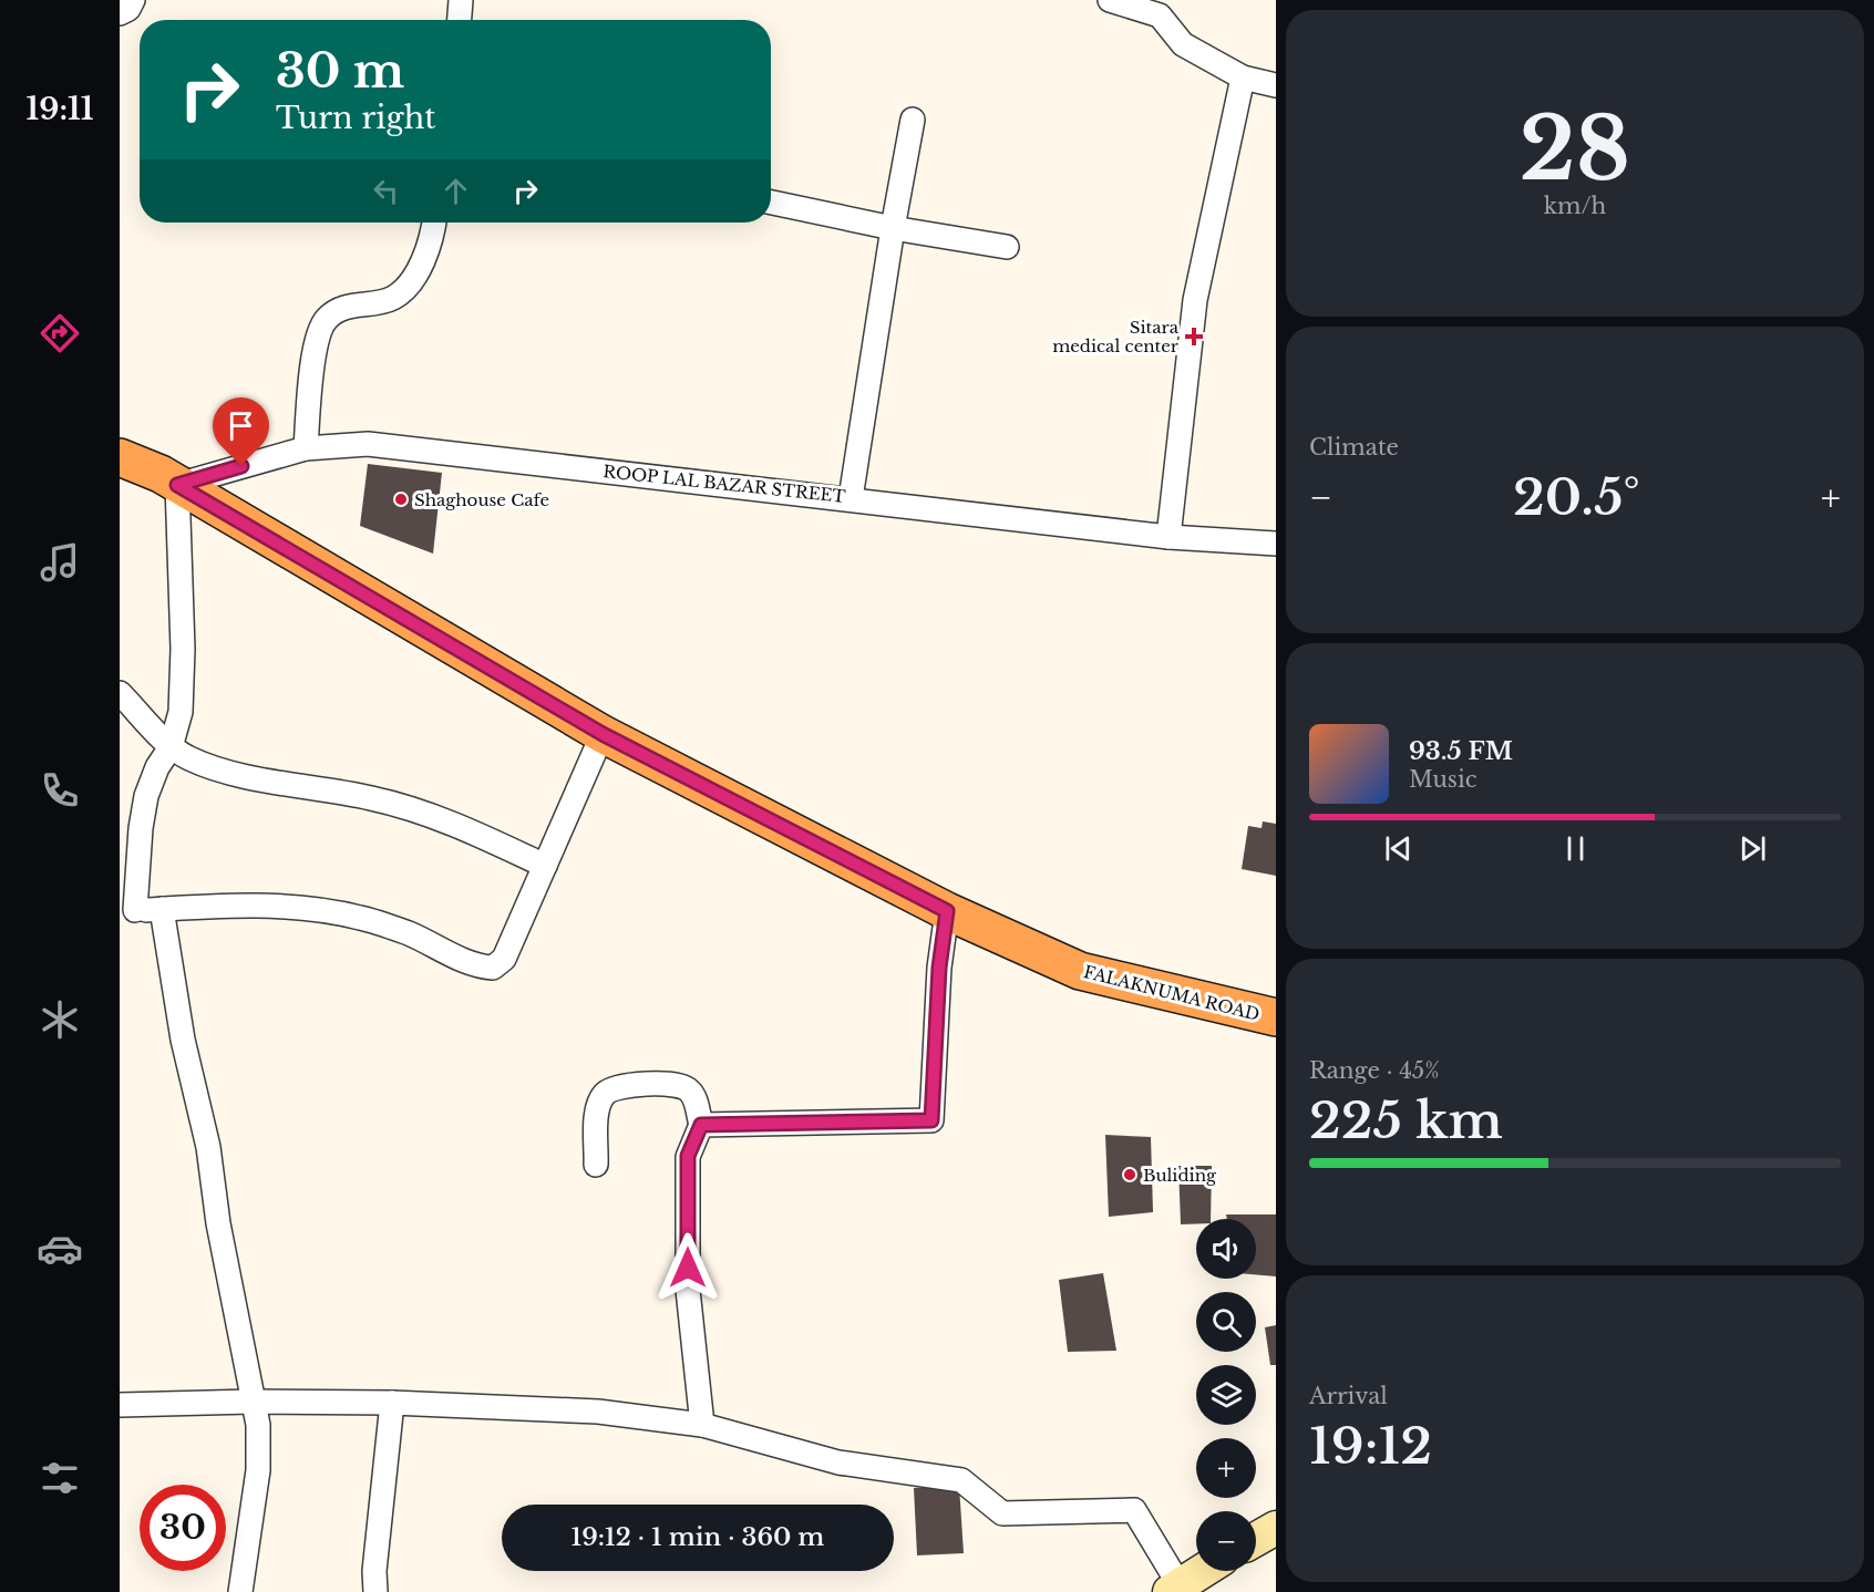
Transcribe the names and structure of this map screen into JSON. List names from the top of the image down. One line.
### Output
{"streets":{"highway":["FALAKNUMA ROAD"],"street":["ROOP LAL BAZAR STREET"]},"crossings":[["ROOP LAL BAZAR STREET","FALAKNUMA ROAD"]],"places":{"health":["Sitara medical center"],"other":["Shaghouse Cafe","Buliding"]},"page":{"tabs":"19:11","tile":[["28","km/h"],"Climate",["Range · 45%","225 km"],["Arrival","19:12"]],"turn":["30 m","Turn right"],"heat":["−","20.5°","+"],"song":["93.5 FM","Music"],"map_buttons":["+","−"],"limit":"30","trip":"19:12 · 1 min · 360 m"}}
